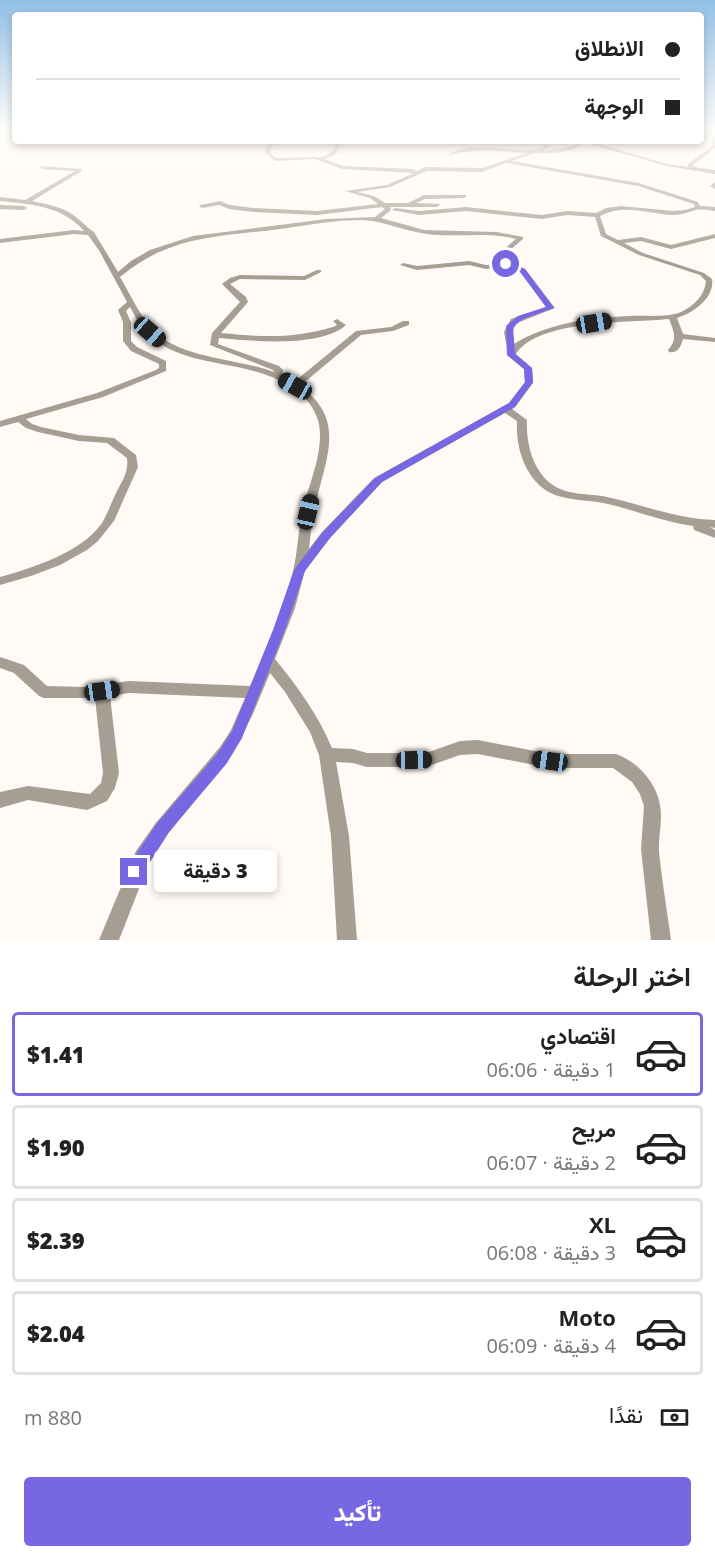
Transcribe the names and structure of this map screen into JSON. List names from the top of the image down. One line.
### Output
{"page":{"banner":["الانطلاق","الوجهة"],"bubble":"3 دقيقة","heading":"اختر الرحلة","list":[{"name":"اقتصادي","note":"1 دقيقة · 06:06","value":"$1.41"},{"name":"مريح","note":"2 دقيقة · 06:07","value":"$1.90"},{"name":"XL","note":"3 دقيقة · 06:08","value":"$2.39"},{"name":"Moto","note":"4 دقيقة · 06:09","value":"$2.04"}],"pay":["نقدًا","880 m"],"buttons":"تأكيد"}}
